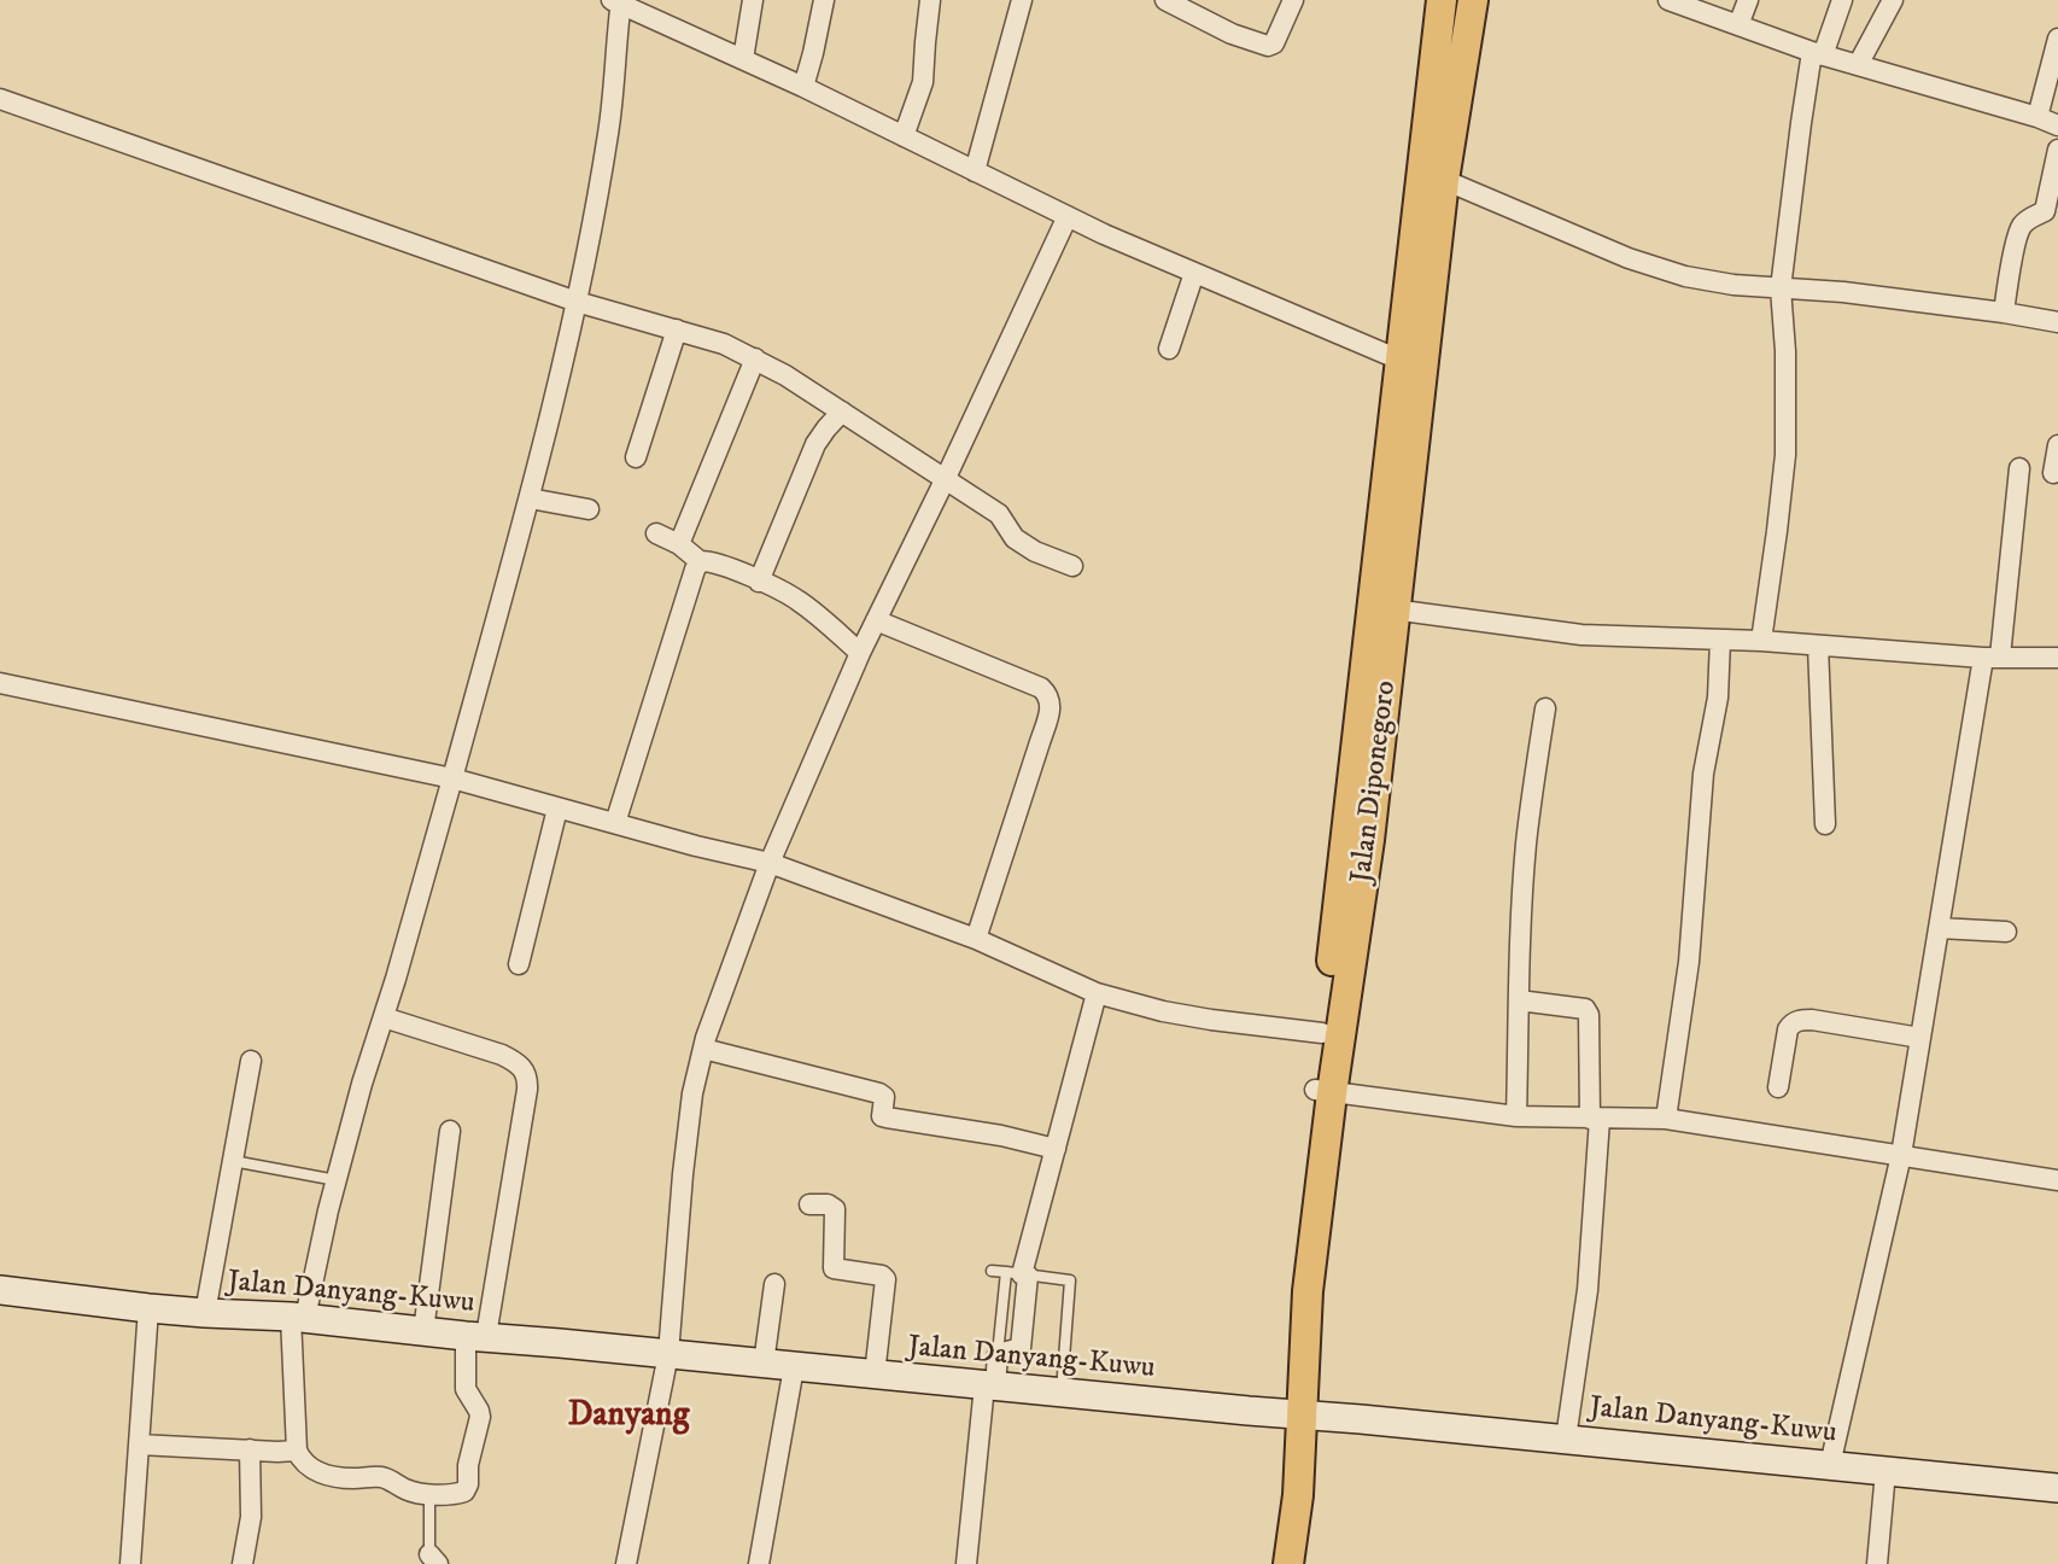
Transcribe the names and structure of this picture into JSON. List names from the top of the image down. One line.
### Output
{"streets":{"main road":["Jalan Diponegoro"],"street":["Jalan Danyang-Kuwu"]},"crossings":[["Jalan Diponegoro","Jalan Danyang-Kuwu"]],"districts":["Danyang"]}
